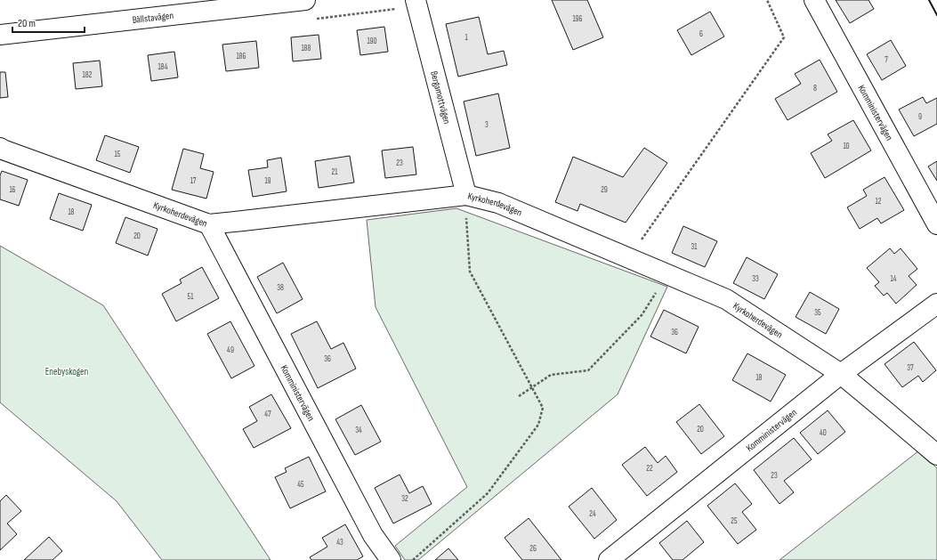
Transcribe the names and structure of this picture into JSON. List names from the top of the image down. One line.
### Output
{"streets":{"street":["Bällstavägen","Bergamottvägen","Komministervägen","Kyrkoherdevägen"]},"crossings":[["Bergamottvägen","Kyrkoherdevägen"],["Komministervägen","Kyrkoherdevägen"]],"parks":["Enebyskogen"],"house_numbers":["196","6","1","190","188","186","7","184","182","8","9","3","10","15","23","21","17","19","16","29","12","18","20","31","33","14","38","51","35","36","49","36","37","18","47","20","34","40","22","23","45","32","24","25","43","26"],"scale_bar":"20 m"}
